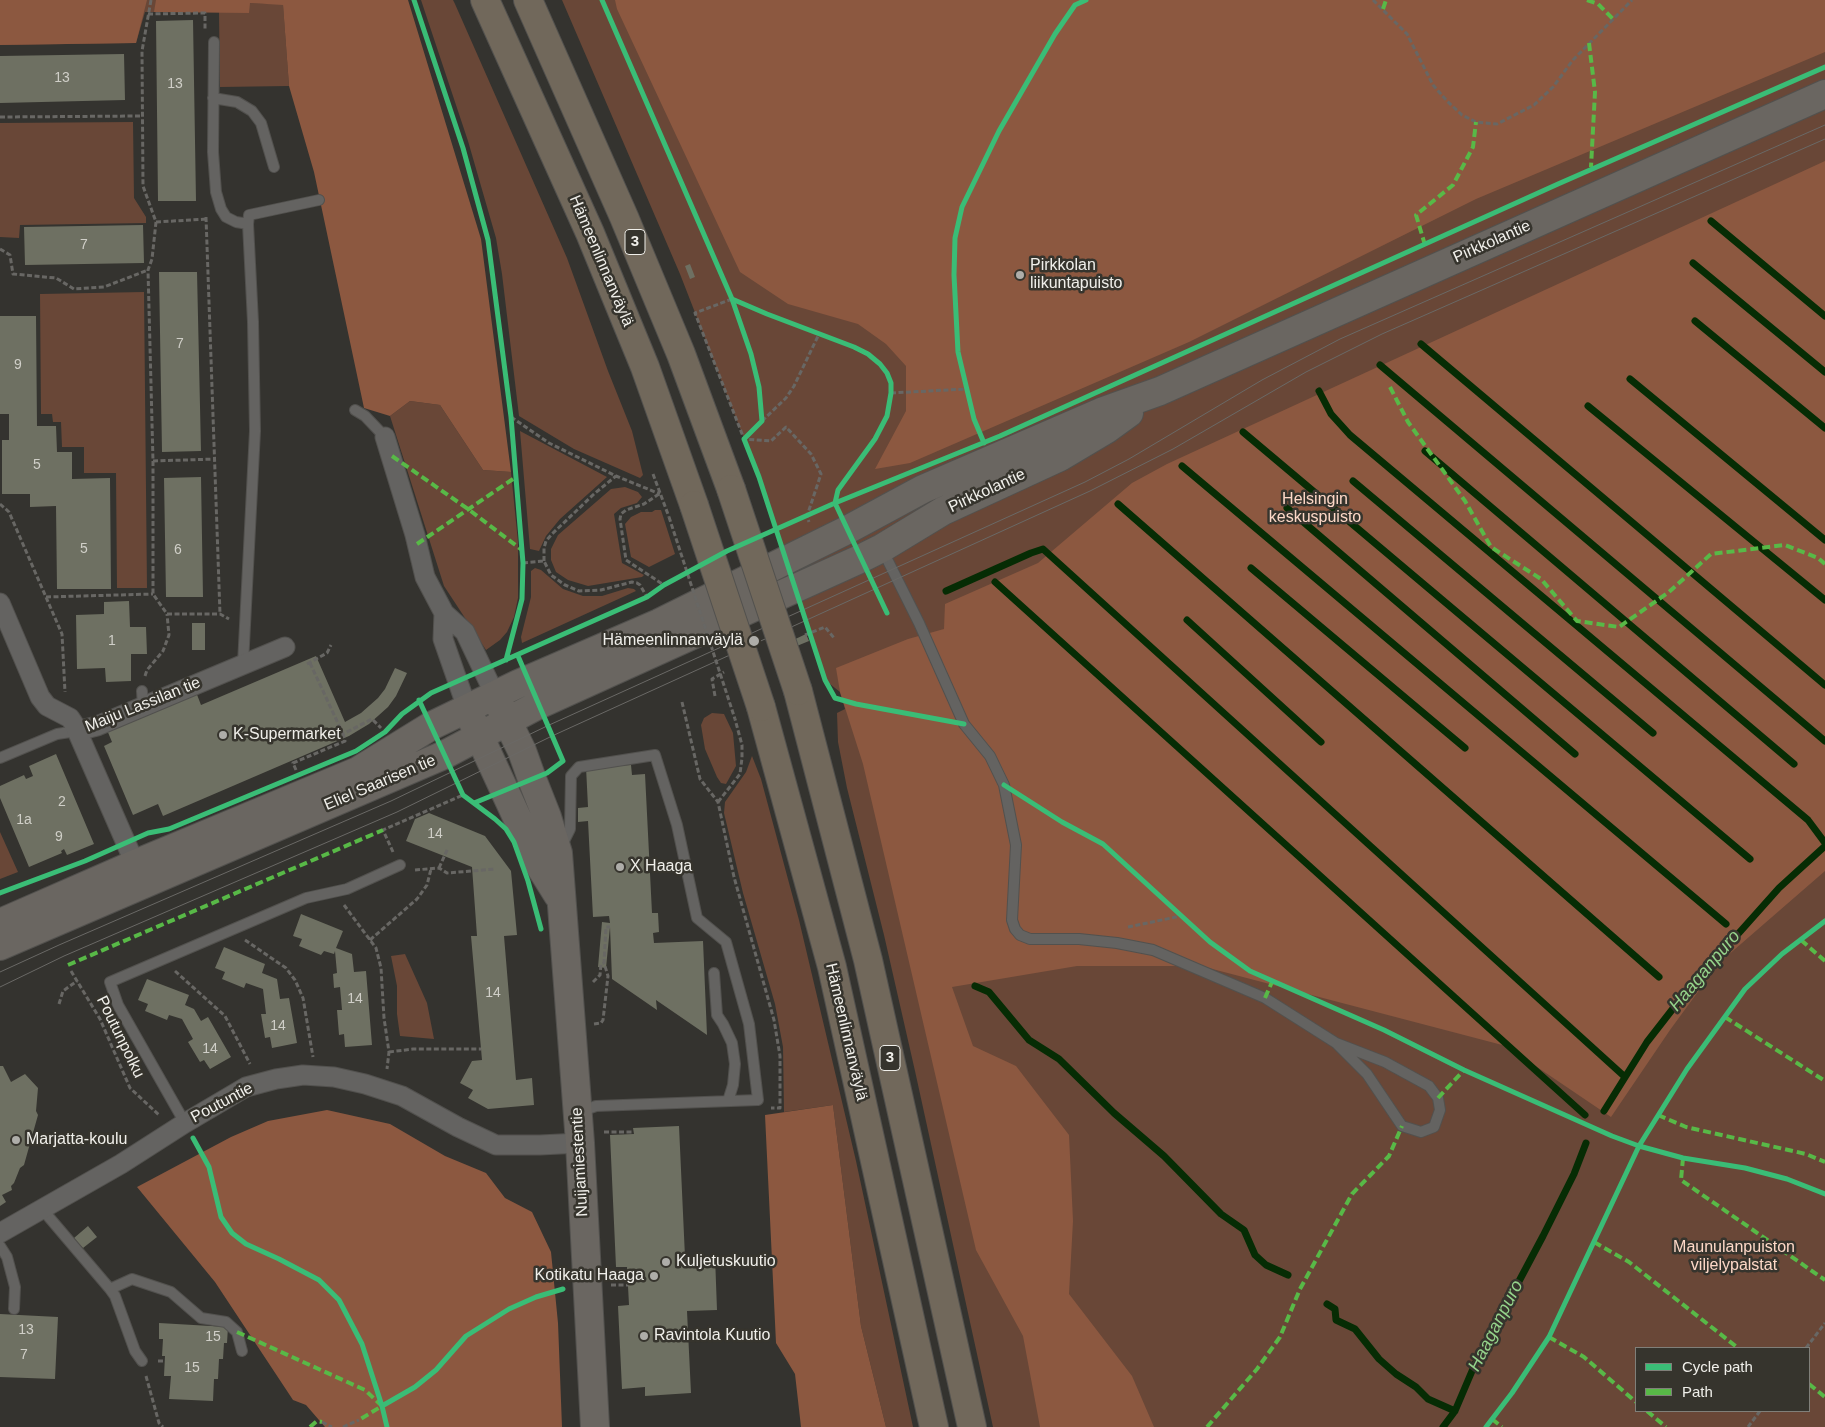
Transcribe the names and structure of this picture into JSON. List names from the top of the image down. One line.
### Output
{"streets":{"highway":["3","Hämeenlinnanväylä"],"main road":["Pirkkolantie","Eliel Saarisen tie","Nuijamiestentie"],"street":["Maiju Lassilan tie","Poutuntie"],"path":["Poutunpolku"]},"crossings":[["Pirkkolantie","Eliel Saarisen tie"],["Eliel Saarisen tie","Nuijamiestentie"],["Poutunpolku","Poutuntie"],["Poutuntie","Nuijamiestentie"]],"water":["Haaganpuro"],"parks":["Helsingin keskuspuisto","Maunulanpuiston viljelypalstat"],"places":["Pirkkolan liikuntapuisto","Hämeenlinnanväylä","K-Supermarket","X Haaga","Marjatta-koulu","Kuljetuskuutio","Kotikatu Haaga","Ravintola Kuutio"],"house_numbers":["13","13","7","7","9","5","5","6","1","2","1a","14","9","14","14","14","14","13","15","7","15"],"legend":["Cycle path","Path"]}
